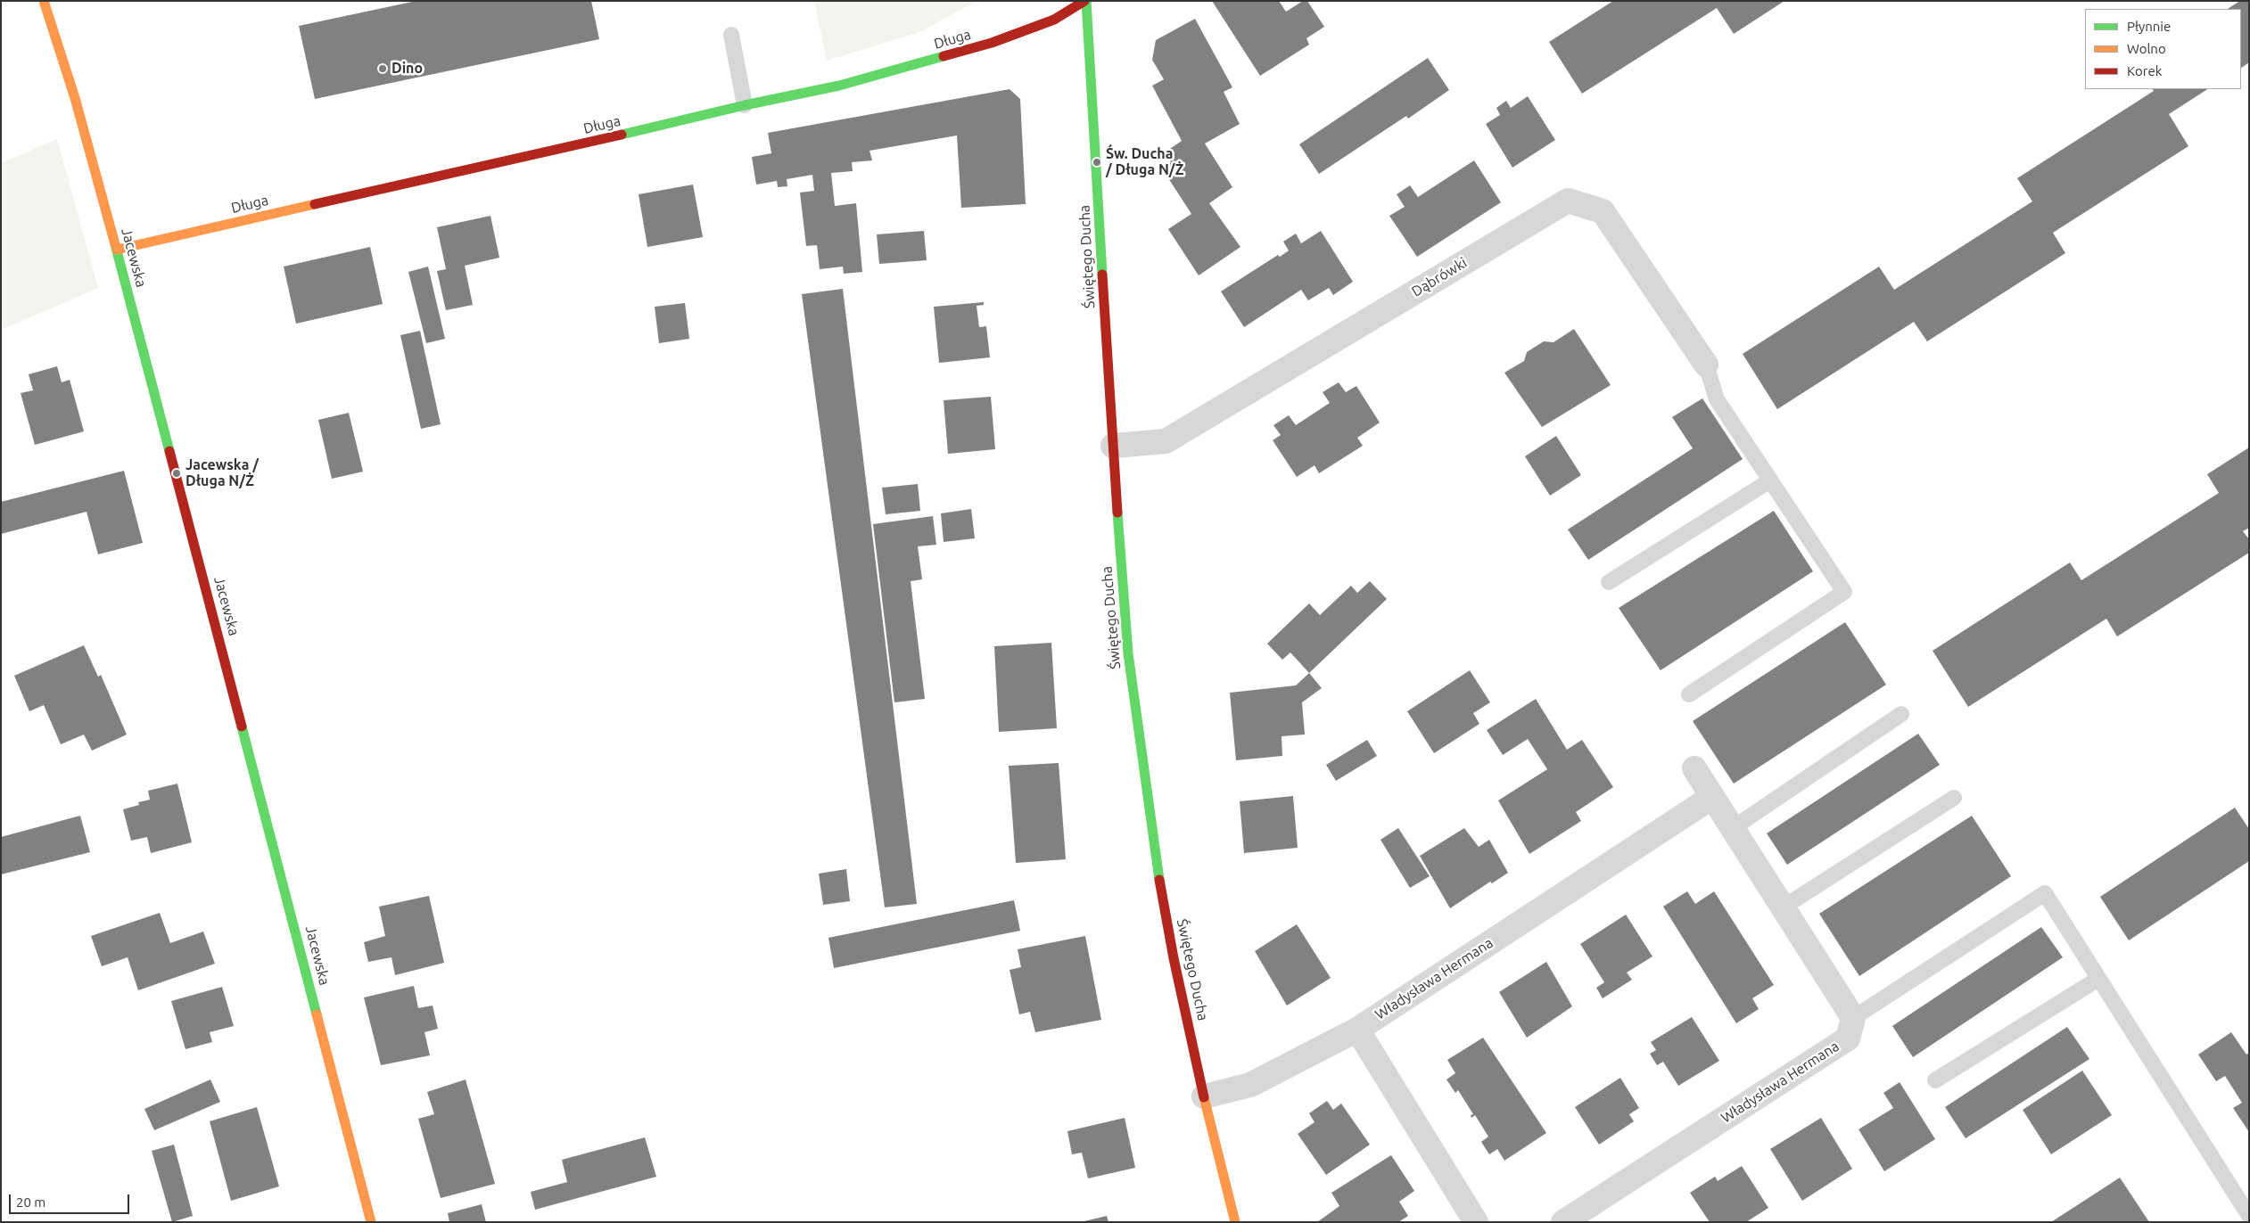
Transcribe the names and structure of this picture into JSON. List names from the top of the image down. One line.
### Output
{"streets":{"street":["Długa","Świętego Ducha","Jacewska","Dąbrówki","Władysława Hermana"]},"crossings":[["Długa","Świętego Ducha"],["Długa","Jacewska"],["Świętego Ducha","Dąbrówki"],["Świętego Ducha","Władysława Hermana"]],"places":["Dino","Św. Ducha / Długa N/Ż","Jacewska / Długa N/Ż"],"legend":["Płynnie","Wolno","Korek"],"scale_bar":"20 m"}
